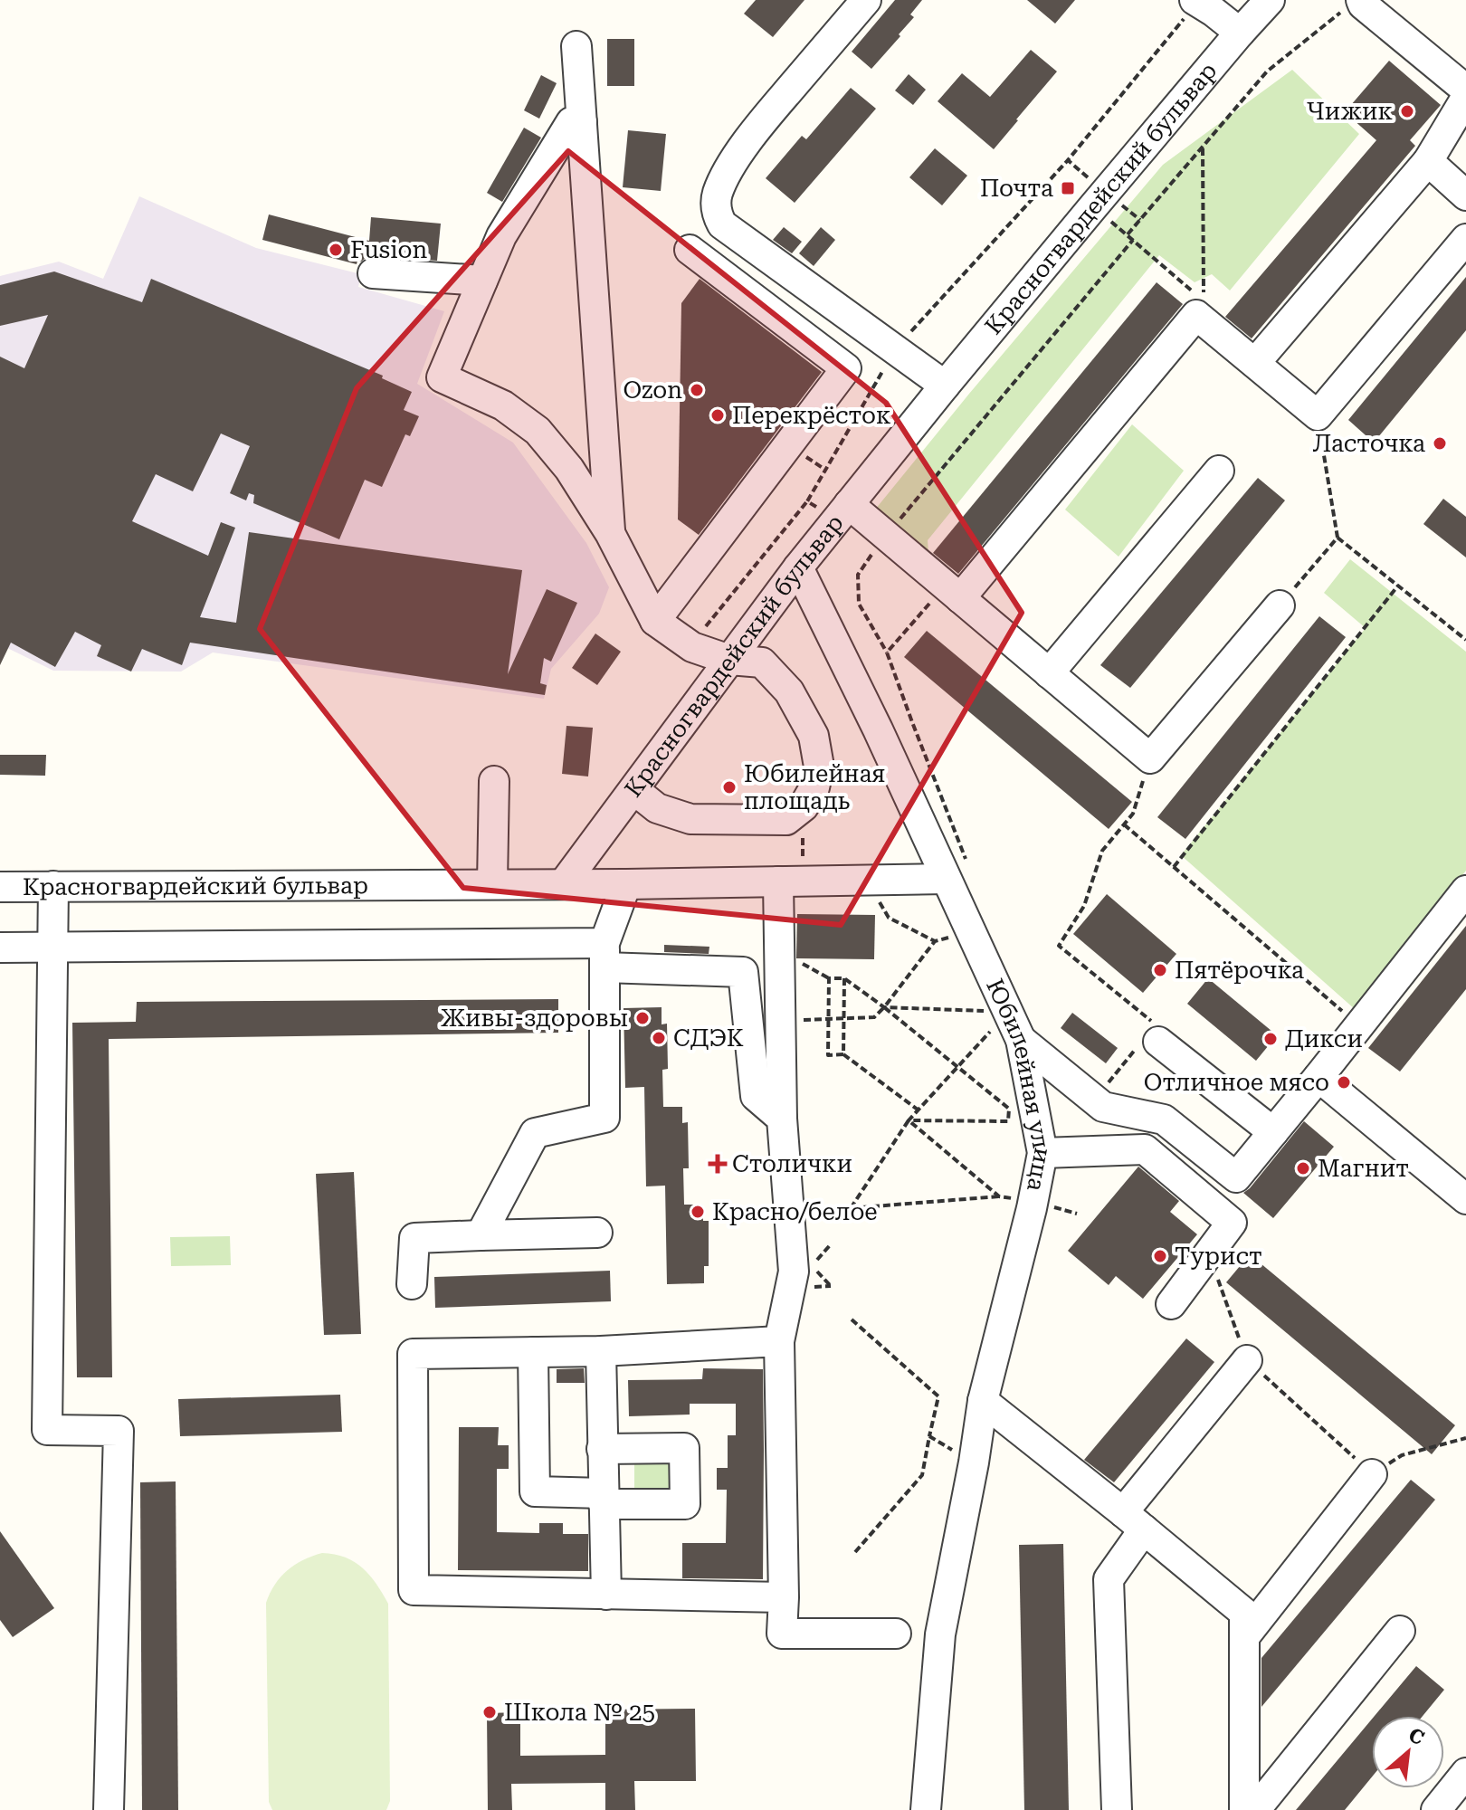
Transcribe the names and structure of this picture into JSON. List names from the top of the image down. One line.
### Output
{"streets":{"street":["Красногвардейский бульвар","Юбилейная улица"]},"crossings":[["Красногвардейский бульвар","Юбилейная улица"]],"places":{"other":["Чижик","Fusion","Ozon","Перекрёсток","Ласточка","Юбилейная площадь","Пятёрочка","Живы-здоровы","СДЭК","Дикси","Отличное мясо","Магнит","Красно/белое","Турист","Школа № 25"],"transit":["Почта"],"health":["Столички"]},"north":"top right"}
